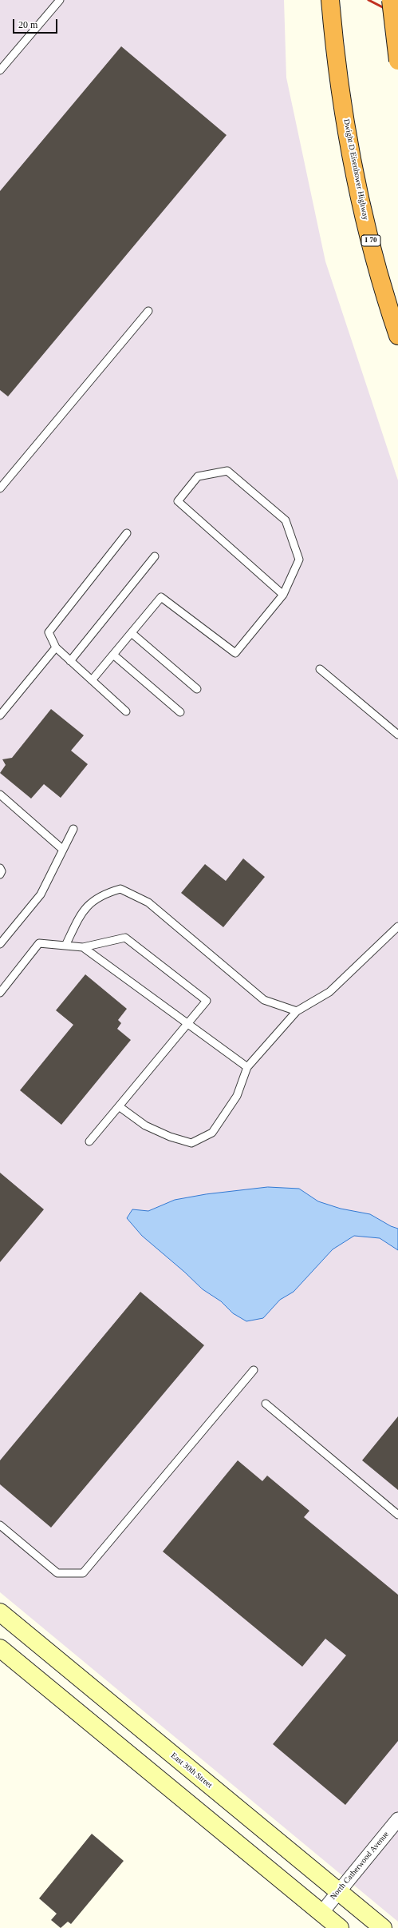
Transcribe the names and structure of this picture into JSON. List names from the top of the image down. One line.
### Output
{"streets":{"highway":["Dwight D Eisenhower Highway","I 70"],"main road":["East 30th Street"],"street":["North Catherwood Avenue"]},"crossings":[["East 30th Street","North Catherwood Avenue"]],"scale_bar":"20 m"}
